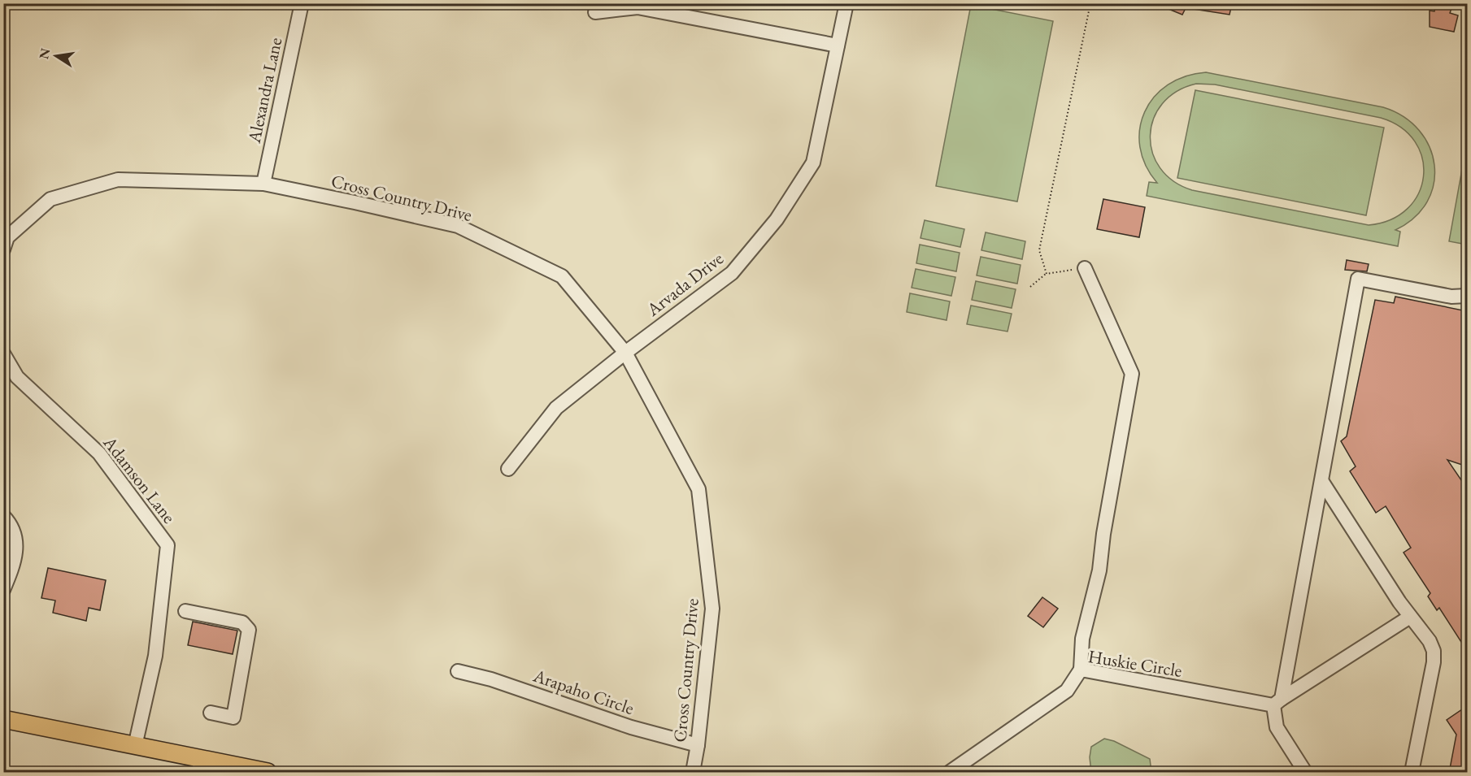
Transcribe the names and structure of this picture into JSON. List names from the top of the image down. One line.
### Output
{"streets":{"street":["Alexandra Lane","Cross Country Drive","Arvada Drive","Adamson Lane","Huskie Circle","Arapaho Circle"]},"crossings":[["Alexandra Lane","Cross Country Drive"],["Cross Country Drive","Arvada Drive"],["Cross Country Drive","Arapaho Circle"]],"north":"left"}
